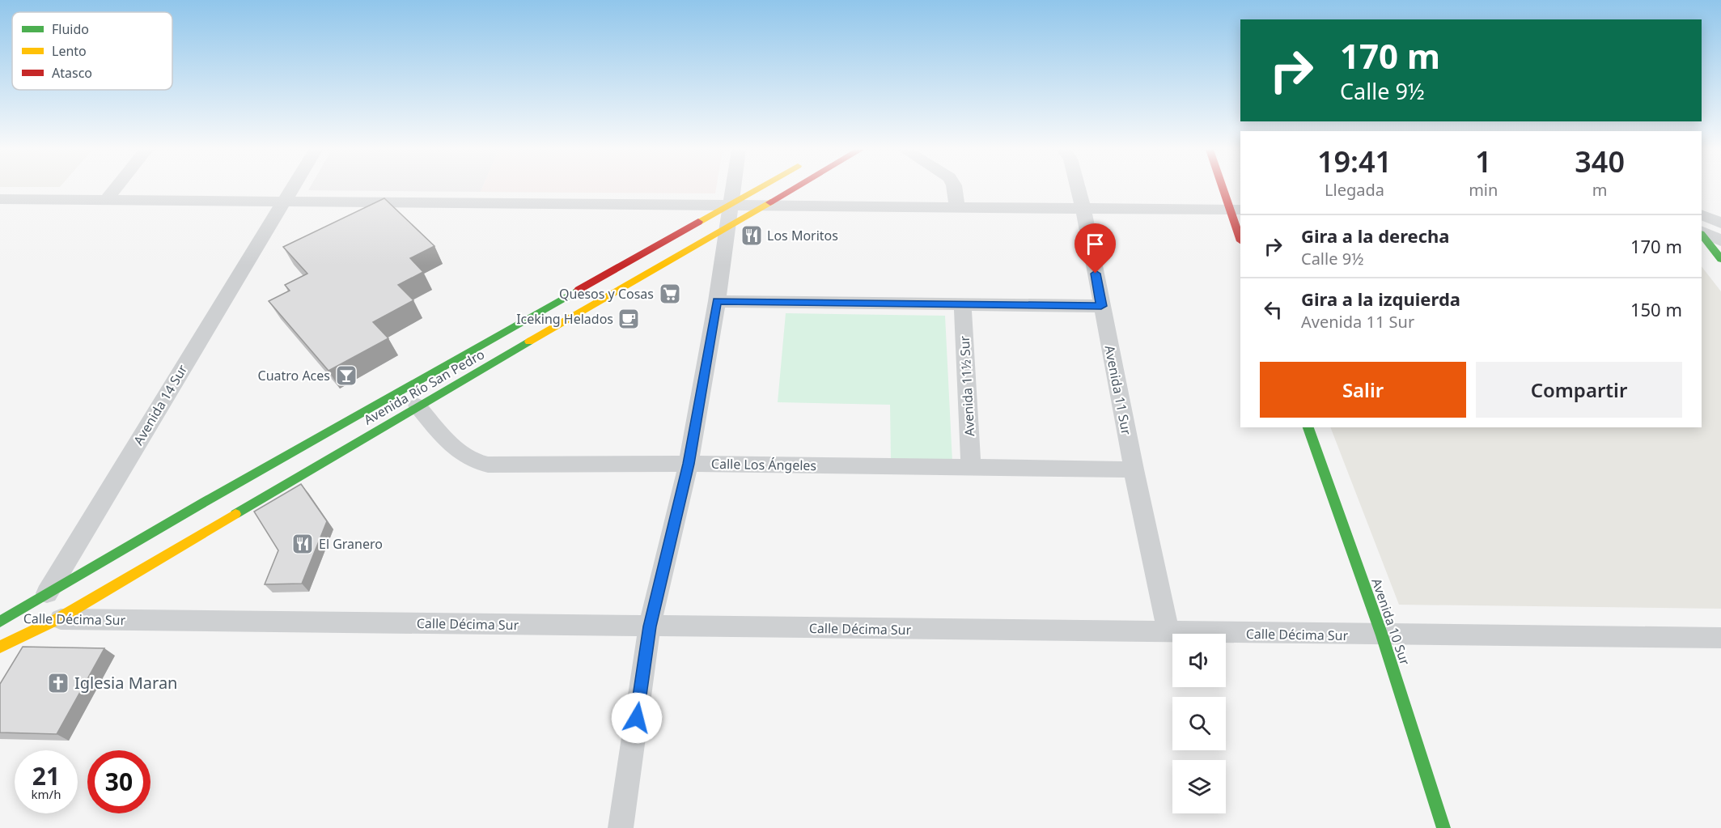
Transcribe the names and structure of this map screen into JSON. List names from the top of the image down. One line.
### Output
{"streets":{"main road":["Avenida Río San Pedro","Avenida 10 Sur"],"street":["Avenida 11½ Sur","Avenida 11 Sur","Avenida 14 Sur","Calle Los Ángeles","Calle Décima Sur"]},"crossings":[["Avenida 11½ Sur","Calle Los Ángeles"],["Avenida Río San Pedro","Avenida 14 Sur"],["Avenida Río San Pedro","Calle Los Ángeles"],["Avenida Río San Pedro","Calle Décima Sur"],["Avenida 11 Sur","Calle Los Ángeles"],["Avenida 11 Sur","Calle Décima Sur"],["Avenida 14 Sur","Calle Décima Sur"],["Calle Décima Sur","Avenida 10 Sur"]],"places":{"restaurant":["Los Moritos","El Granero"],"supermarket":["Quesos y Cosas"],"cafe":["Iceking Helados"],"bar":["Cuatro Aces"],"church":["Iglesia Maran"]},"legend":["Fluido","Lento","Atasco"],"page":{"turn":["170 m","Calle 9½"],"eta":["19:41","Llegada","1","min","340","m"],"list":[{"name":"Gira a la derecha","note":"Calle 9½","value":"170 m"},{"name":"Gira a la izquierda","note":"Avenida 11 Sur","value":"150 m"}],"buttons":["Salir","Compartir"],"speed":"21 km/h","limit":"30"}}
